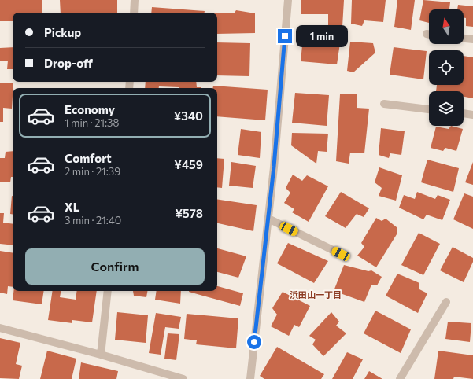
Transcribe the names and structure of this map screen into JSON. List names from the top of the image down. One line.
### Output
{"districts":["浜田山一丁目"],"north":"top","page":{"banner":["Pickup","Drop-off"],"bubble":"1 min","list":[{"name":"Economy","note":"1 min · 21:38","value":"¥340"},{"name":"Comfort","note":"2 min · 21:39","value":"¥459"},{"name":"XL","note":"3 min · 21:40","value":"¥578"}],"buttons":"Confirm"}}
